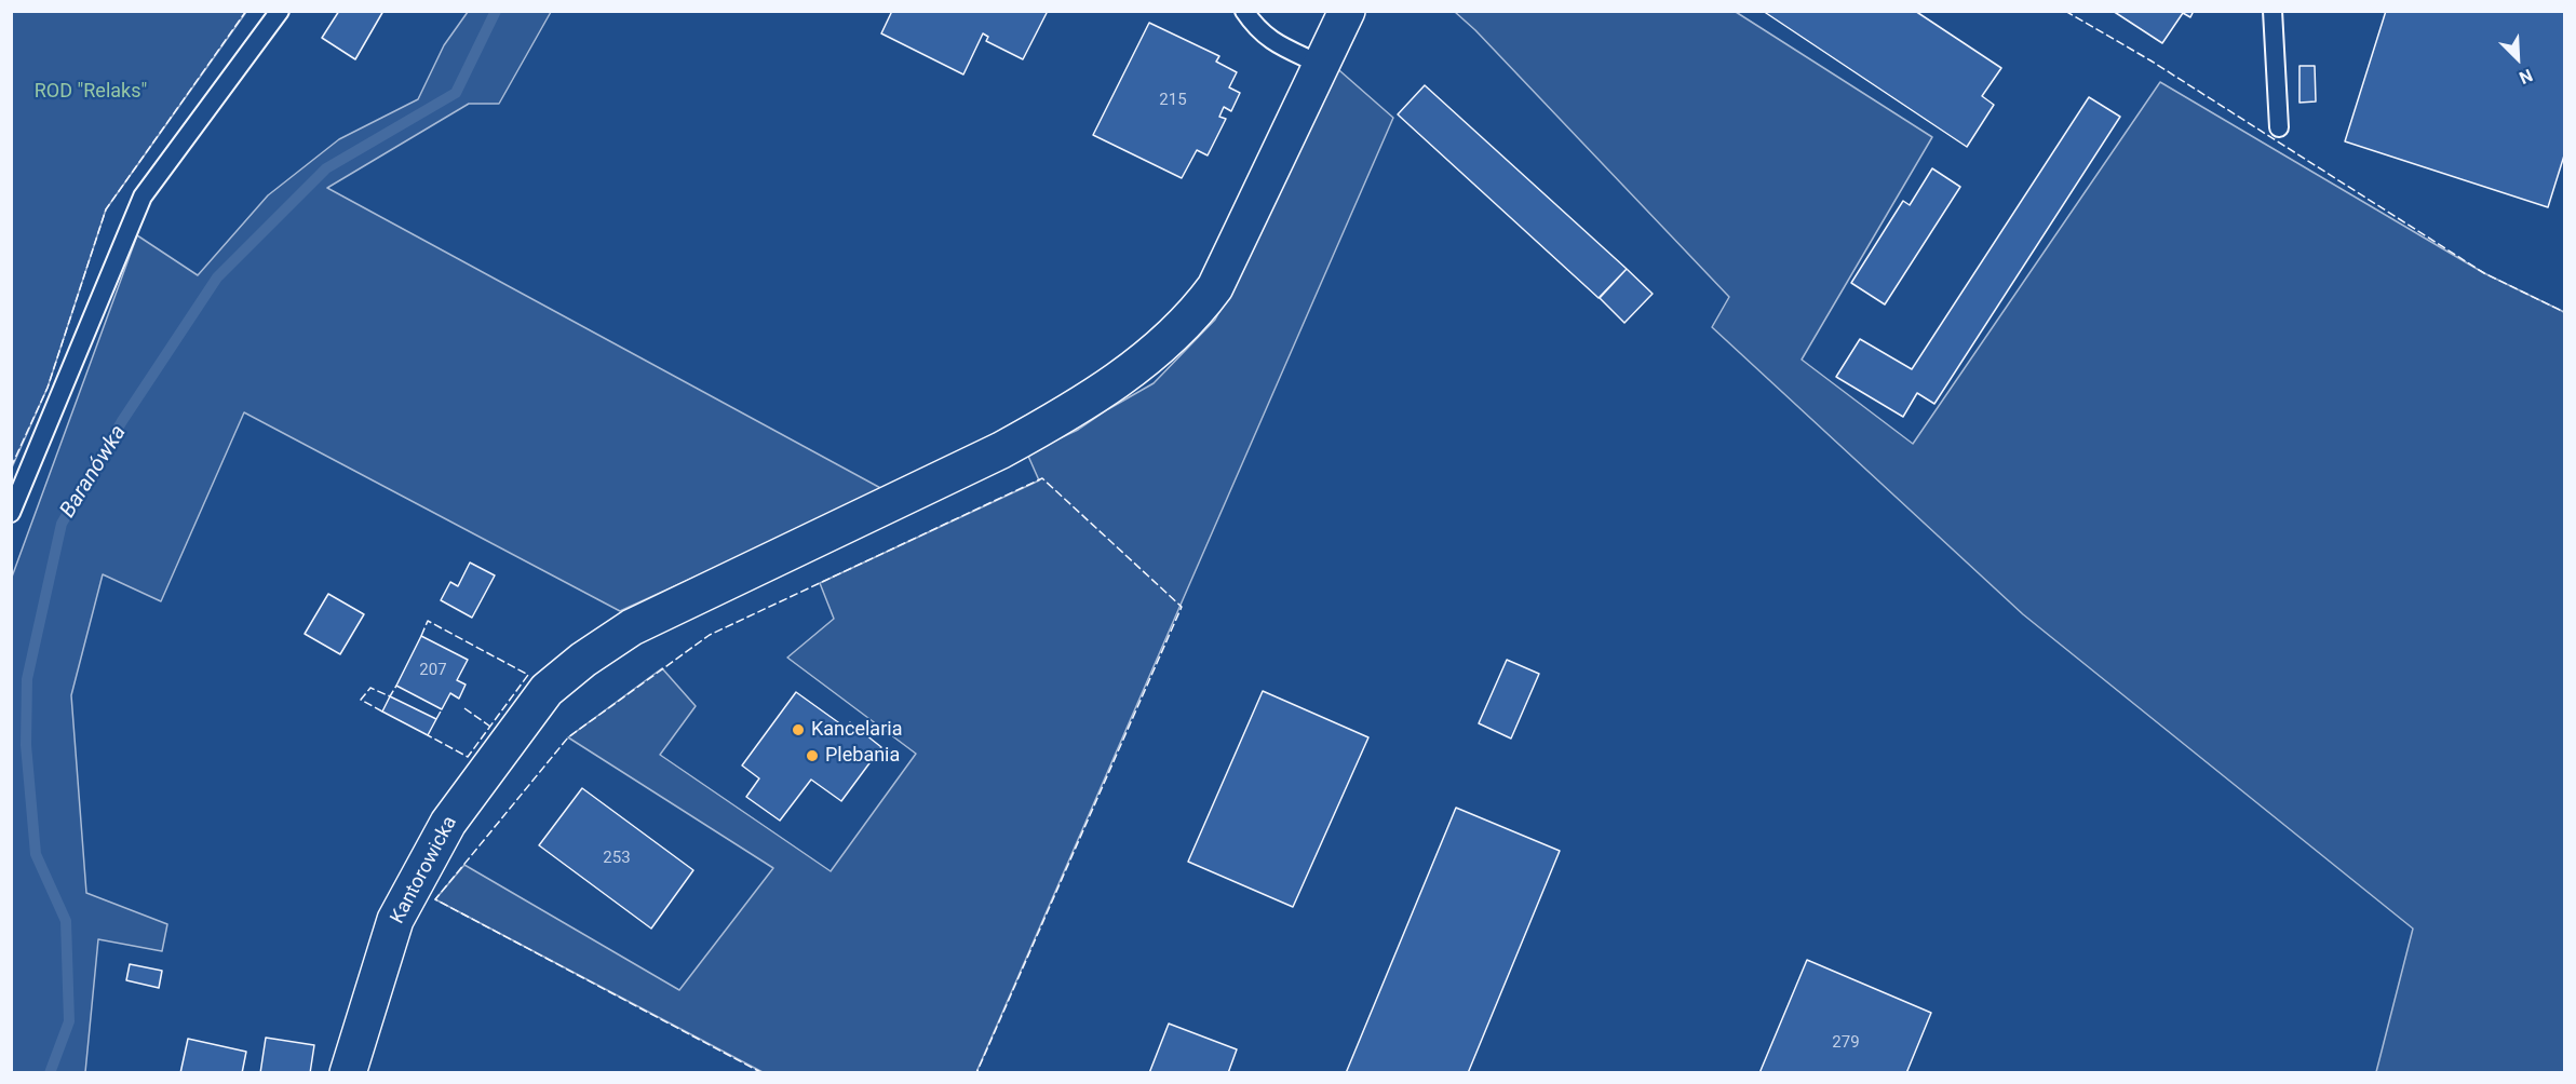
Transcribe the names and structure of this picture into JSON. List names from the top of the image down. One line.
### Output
{"streets":{"street":["Kantorowicka"]},"water":["Baranówka"],"parks":["ROD \"Relaks\""],"places":["Kancelaria","Plebania"],"house_numbers":["215","207","253","279"],"north":"bottom right"}
